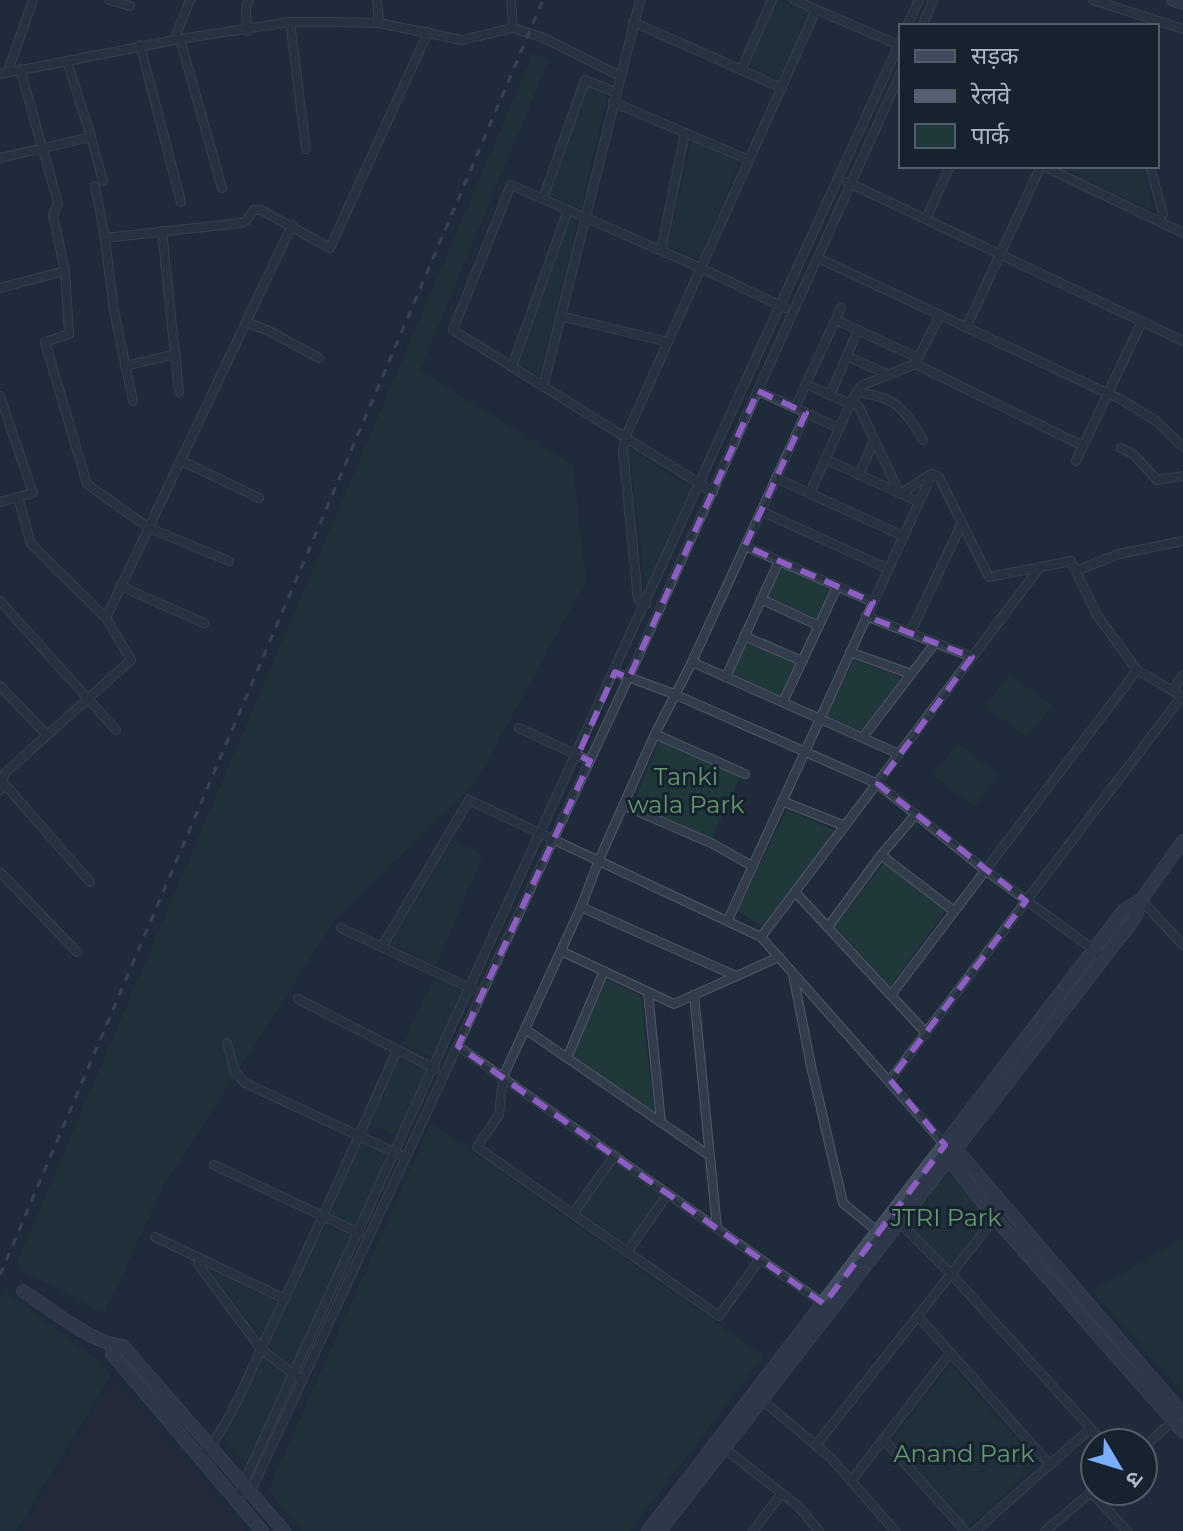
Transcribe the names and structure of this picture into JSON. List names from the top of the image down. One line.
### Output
{"parks":["Tanki wala Park","JTRI Park","Anand Park"],"legend":["सड़क","रेलवे","पार्क"],"north":"bottom right"}
